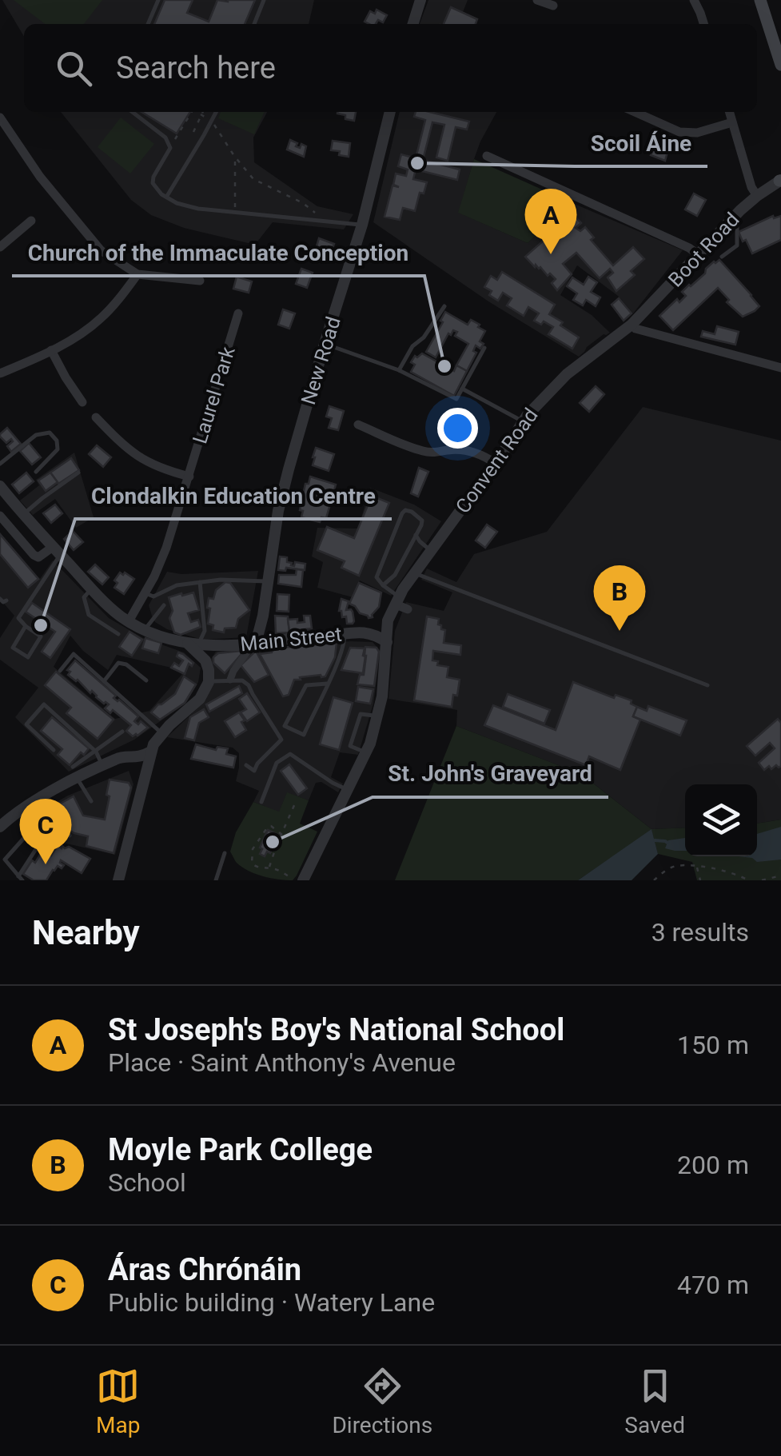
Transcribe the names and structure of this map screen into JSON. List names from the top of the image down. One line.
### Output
{"streets":{"street":["Boot Road","New Road","Laurel Park","Convent Road","Main Street"]},"crossings":[["Boot Road","Convent Road"],["New Road","Main Street"],["Laurel Park","Main Street"],["Convent Road","Main Street"]],"places":["Scoil Áine","Church of the Immaculate Conception","Clondalkin Education Centre","St. John's Graveyard"],"page":{"search":"Search here","pins":["A","B","C"],"heading":["Nearby","3 results"],"list":[{"mark":"A","name":"St Joseph's Boy's National School","note":"Place · Saint Anthony's Avenue","value":"150 m"},{"mark":"B","name":"Moyle Park College","note":"School","value":"200 m"},{"mark":"C","name":"Áras Chrónáin","note":"Public building · Watery Lane","value":"470 m"}],"nav":["Map","Directions","Saved"]}}
